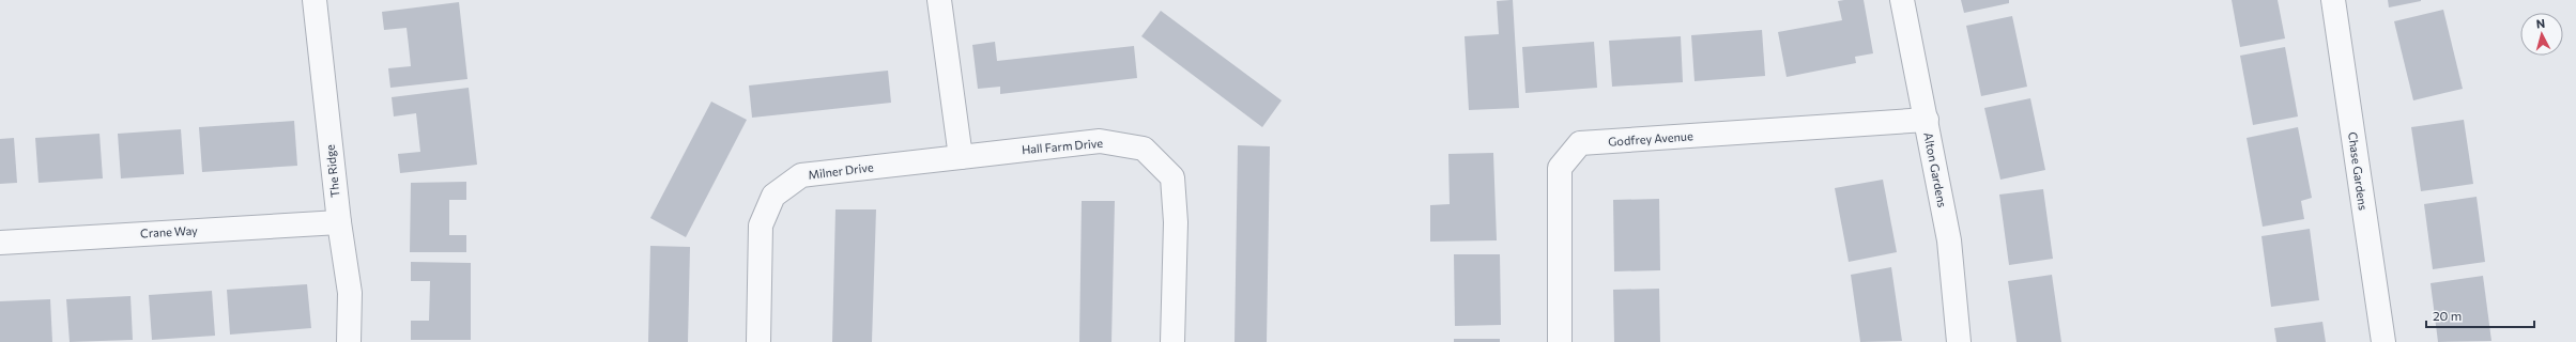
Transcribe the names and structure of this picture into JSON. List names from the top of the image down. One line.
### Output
{"streets":{"street":["Godfrey Avenue","Hall Farm Drive","Alton Gardens","The Ridge","Milner Drive","Chase Gardens","Crane Way"]},"crossings":[["Godfrey Avenue","Alton Gardens"],["Hall Farm Drive","Milner Drive"],["The Ridge","Crane Way"]],"scale_bar":"20 m","north":"top"}
